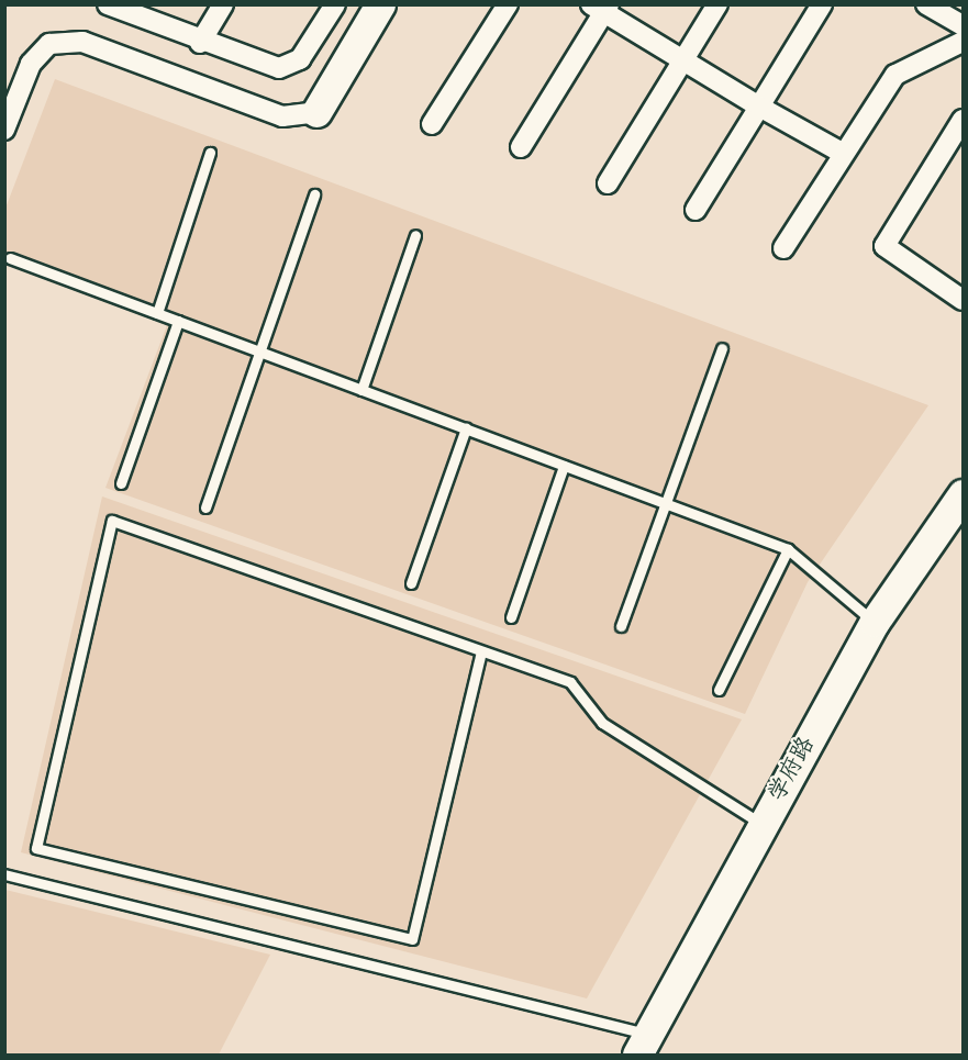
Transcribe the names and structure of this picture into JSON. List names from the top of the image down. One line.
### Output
{"streets":{"street":["学府路"]}}
